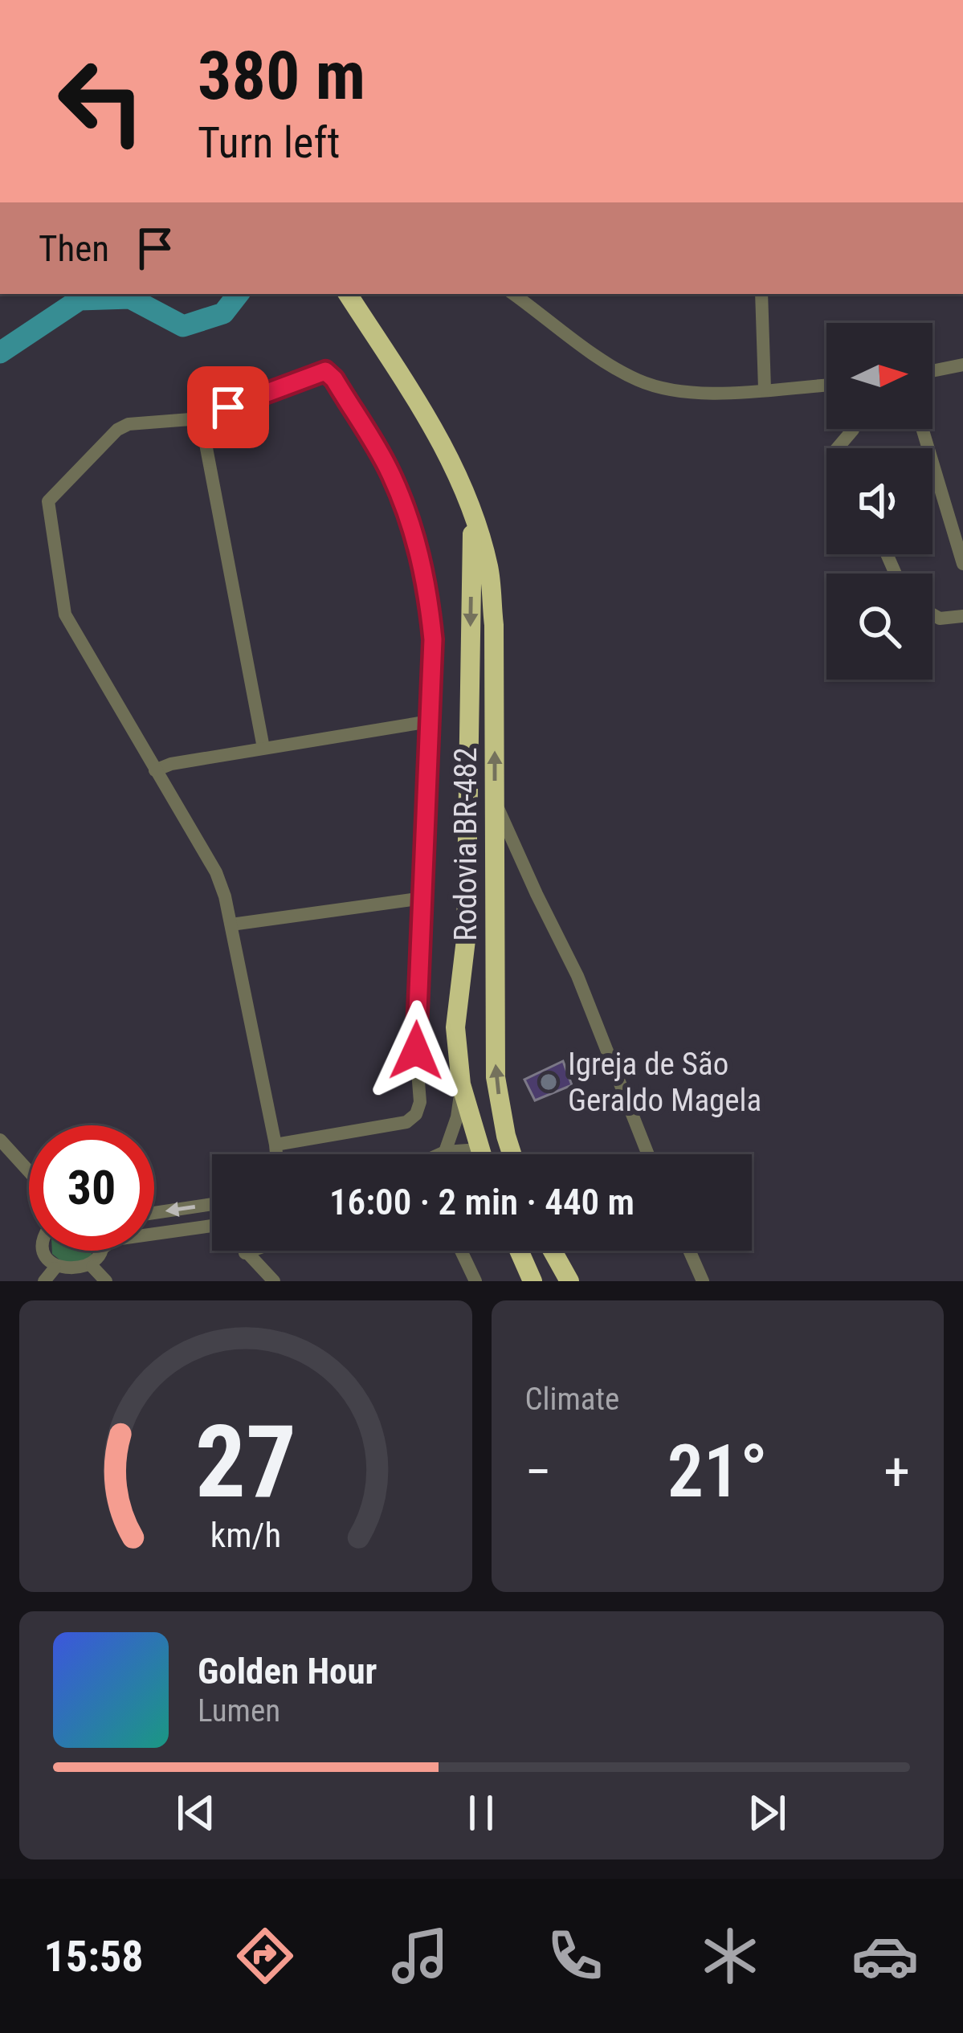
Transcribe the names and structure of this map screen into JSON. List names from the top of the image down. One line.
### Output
{"streets":{"highway":["Rodovia BR-482"]},"places":["Igreja de São Geraldo Magela"],"north":"right","page":{"turn":["380 m","Turn left"],"then":"Then","limit":"30","trip":"16:00 · 2 min · 440 m","tile":"Climate","heat":["−","21°","+"],"song":["Golden Hour","Lumen"],"tabs":"15:58","gauge":["27","km/h"]}}
